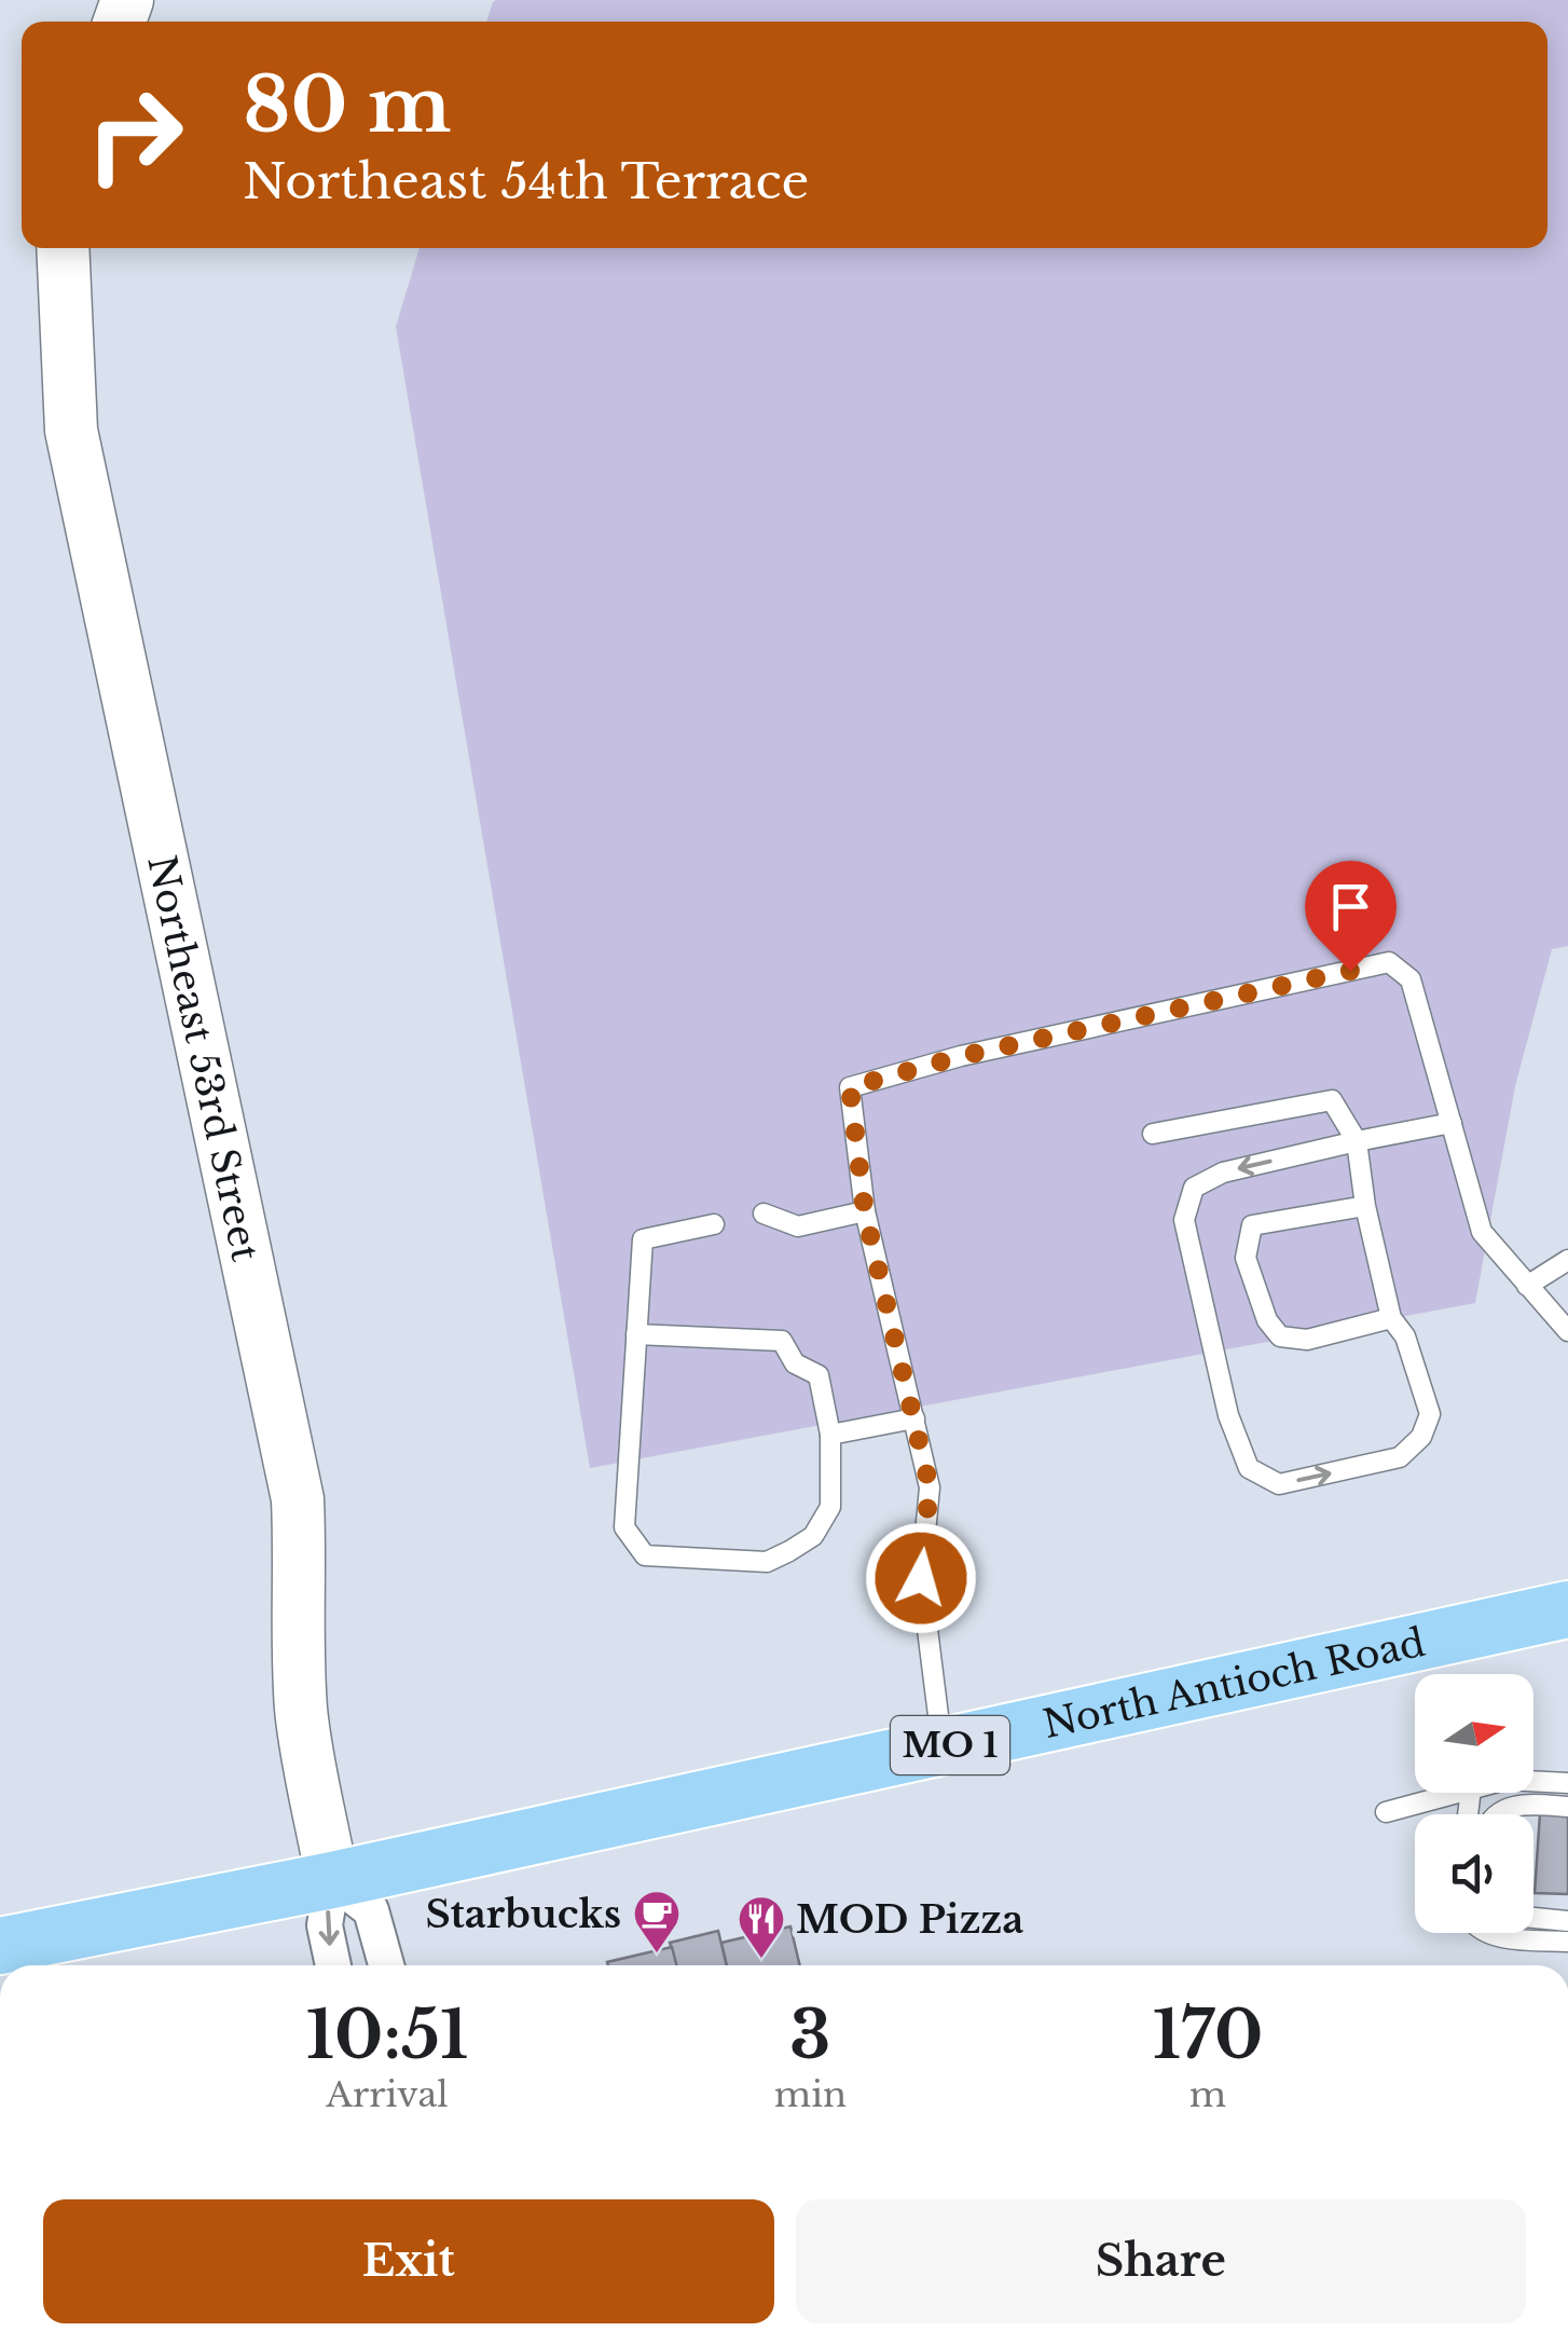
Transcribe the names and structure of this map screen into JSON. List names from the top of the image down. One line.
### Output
{"streets":{"main road":["North Antioch Road","MO 1"],"street":["Northeast 53rd Street"]},"crossings":[["Northeast 53rd Street","North Antioch Road"],["Northeast 53rd Street","MO 1"],["North Antioch Road","MO 1"]],"places":{"cafe":["Starbucks"],"restaurant":["MOD Pizza"]},"north":"right","page":{"turn":["80 m","Northeast 54th Terrace"],"eta":["10:51","Arrival","3","min","170","m"],"buttons":["Exit","Share"]}}
